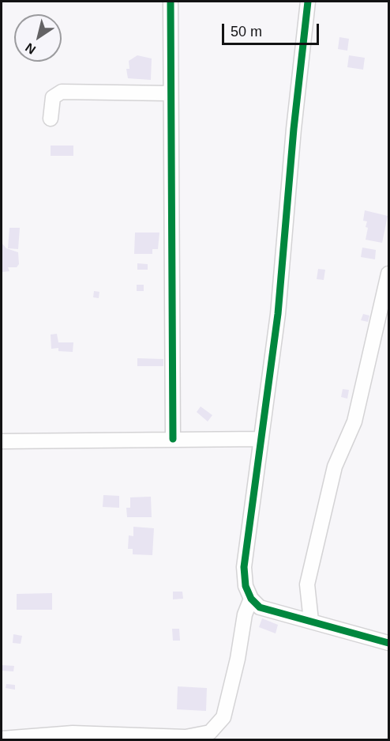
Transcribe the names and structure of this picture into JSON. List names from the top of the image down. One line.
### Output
{"scale_bar":"50 m","north":"bottom left"}
